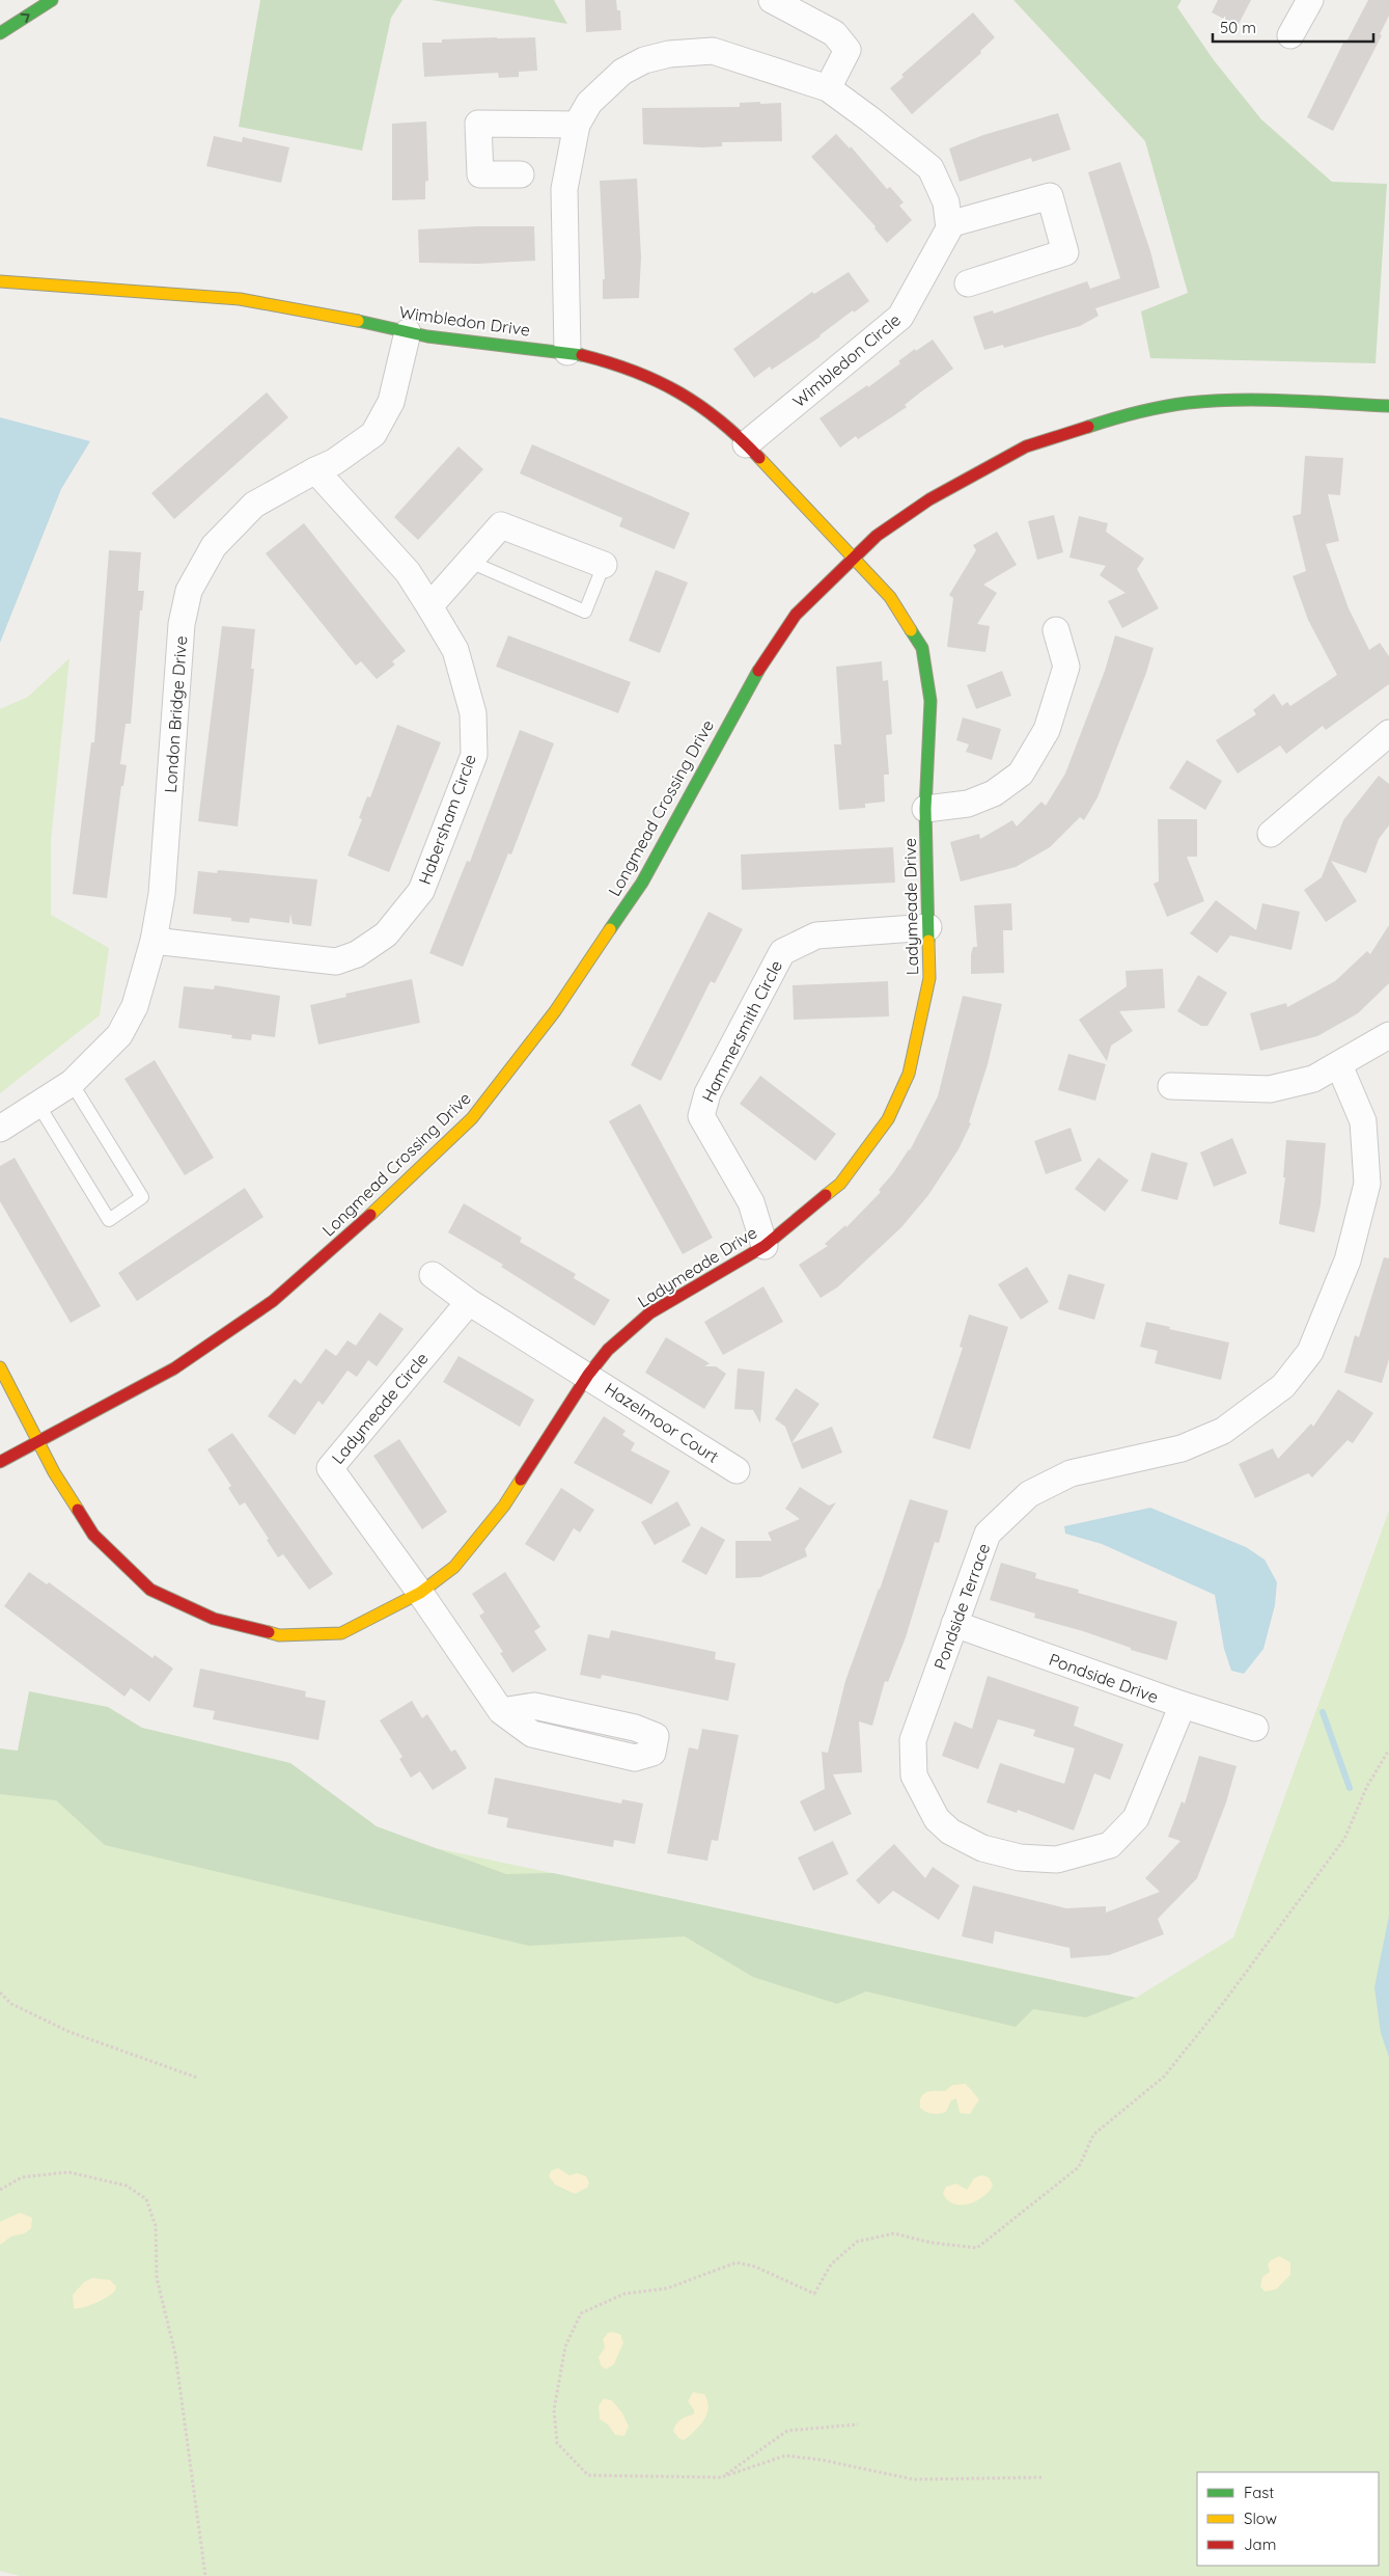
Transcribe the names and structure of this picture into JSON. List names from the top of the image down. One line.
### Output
{"streets":{"main road":["Wimbledon Drive","Longmead Crossing Drive","Ladymeade Drive"],"street":["Wimbledon Circle","London Bridge Drive","Habersham Circle","Hammersmith Circle","Ladymeade Circle","Hazelmoor Court","Pondside Terrace","Pondside Drive"]},"crossings":[["Wimbledon Drive","Wimbledon Circle"],["Wimbledon Drive","London Bridge Drive"],["Wimbledon Drive","Longmead Crossing Drive"],["Wimbledon Drive","Ladymeade Drive"],["London Bridge Drive","Habersham Circle"],["Longmead Crossing Drive","Ladymeade Drive"],["Ladymeade Drive","Hammersmith Circle"],["Ladymeade Drive","Ladymeade Circle"],["Ladymeade Drive","Hazelmoor Court"],["Pondside Terrace","Pondside Drive"]],"legend":["Fast","Slow","Jam"],"scale_bar":"50 m"}
